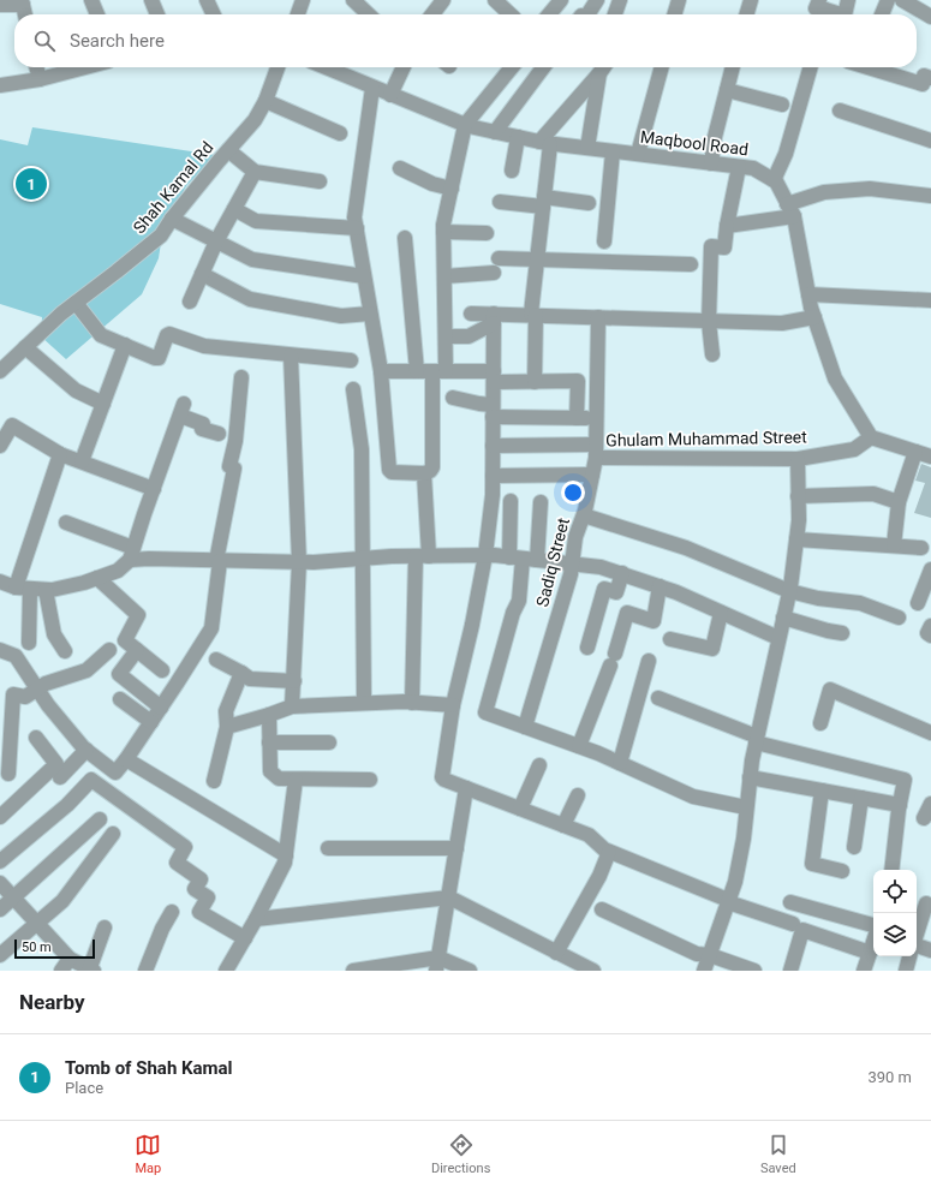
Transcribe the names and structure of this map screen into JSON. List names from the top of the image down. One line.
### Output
{"streets":{"street":["Maqbool Road","Shah Kamal Rd","Ghulam Muhammad Street","Sadiq Street"]},"crossings":[["Ghulam Muhammad Street","Sadiq Street"]],"scale_bar":"50 m","page":{"search":"Search here","pins":"1","scale":"50 m","heading":"Nearby","list":[{"mark":"1","name":"Tomb of Shah Kamal","note":"Place","value":"390 m"}],"nav":["Map","Directions","Saved"]}}
